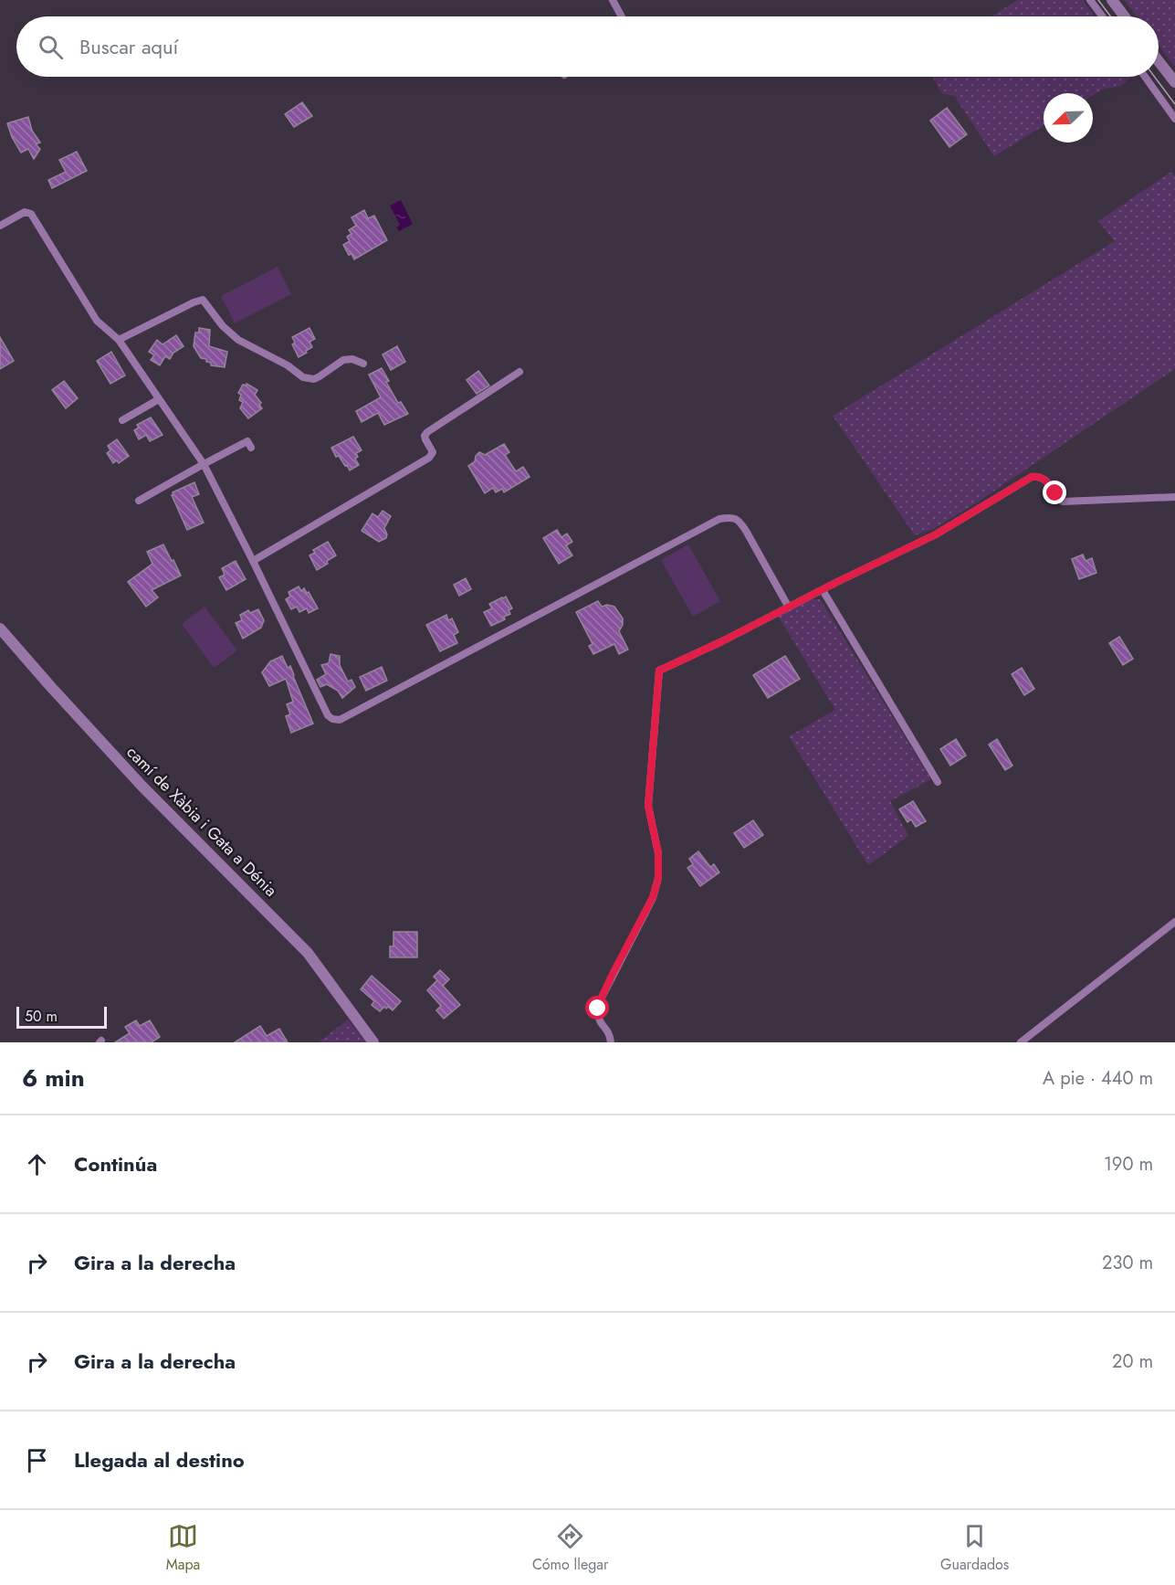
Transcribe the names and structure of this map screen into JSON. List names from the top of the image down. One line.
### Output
{"streets":{"street":["camí de Xàbia i Gata a Dénia"]},"scale_bar":"50 m","north":"bottom left","page":{"search":"Buscar aquí","scale":"50 m","heading":["6 min","A pie · 440 m"],"list":[["Continúa","190 m"],["Gira a la derecha","230 m"],["Gira a la derecha","20 m"],"Llegada al destino"],"nav":["Mapa","Cómo llegar","Guardados"]}}
